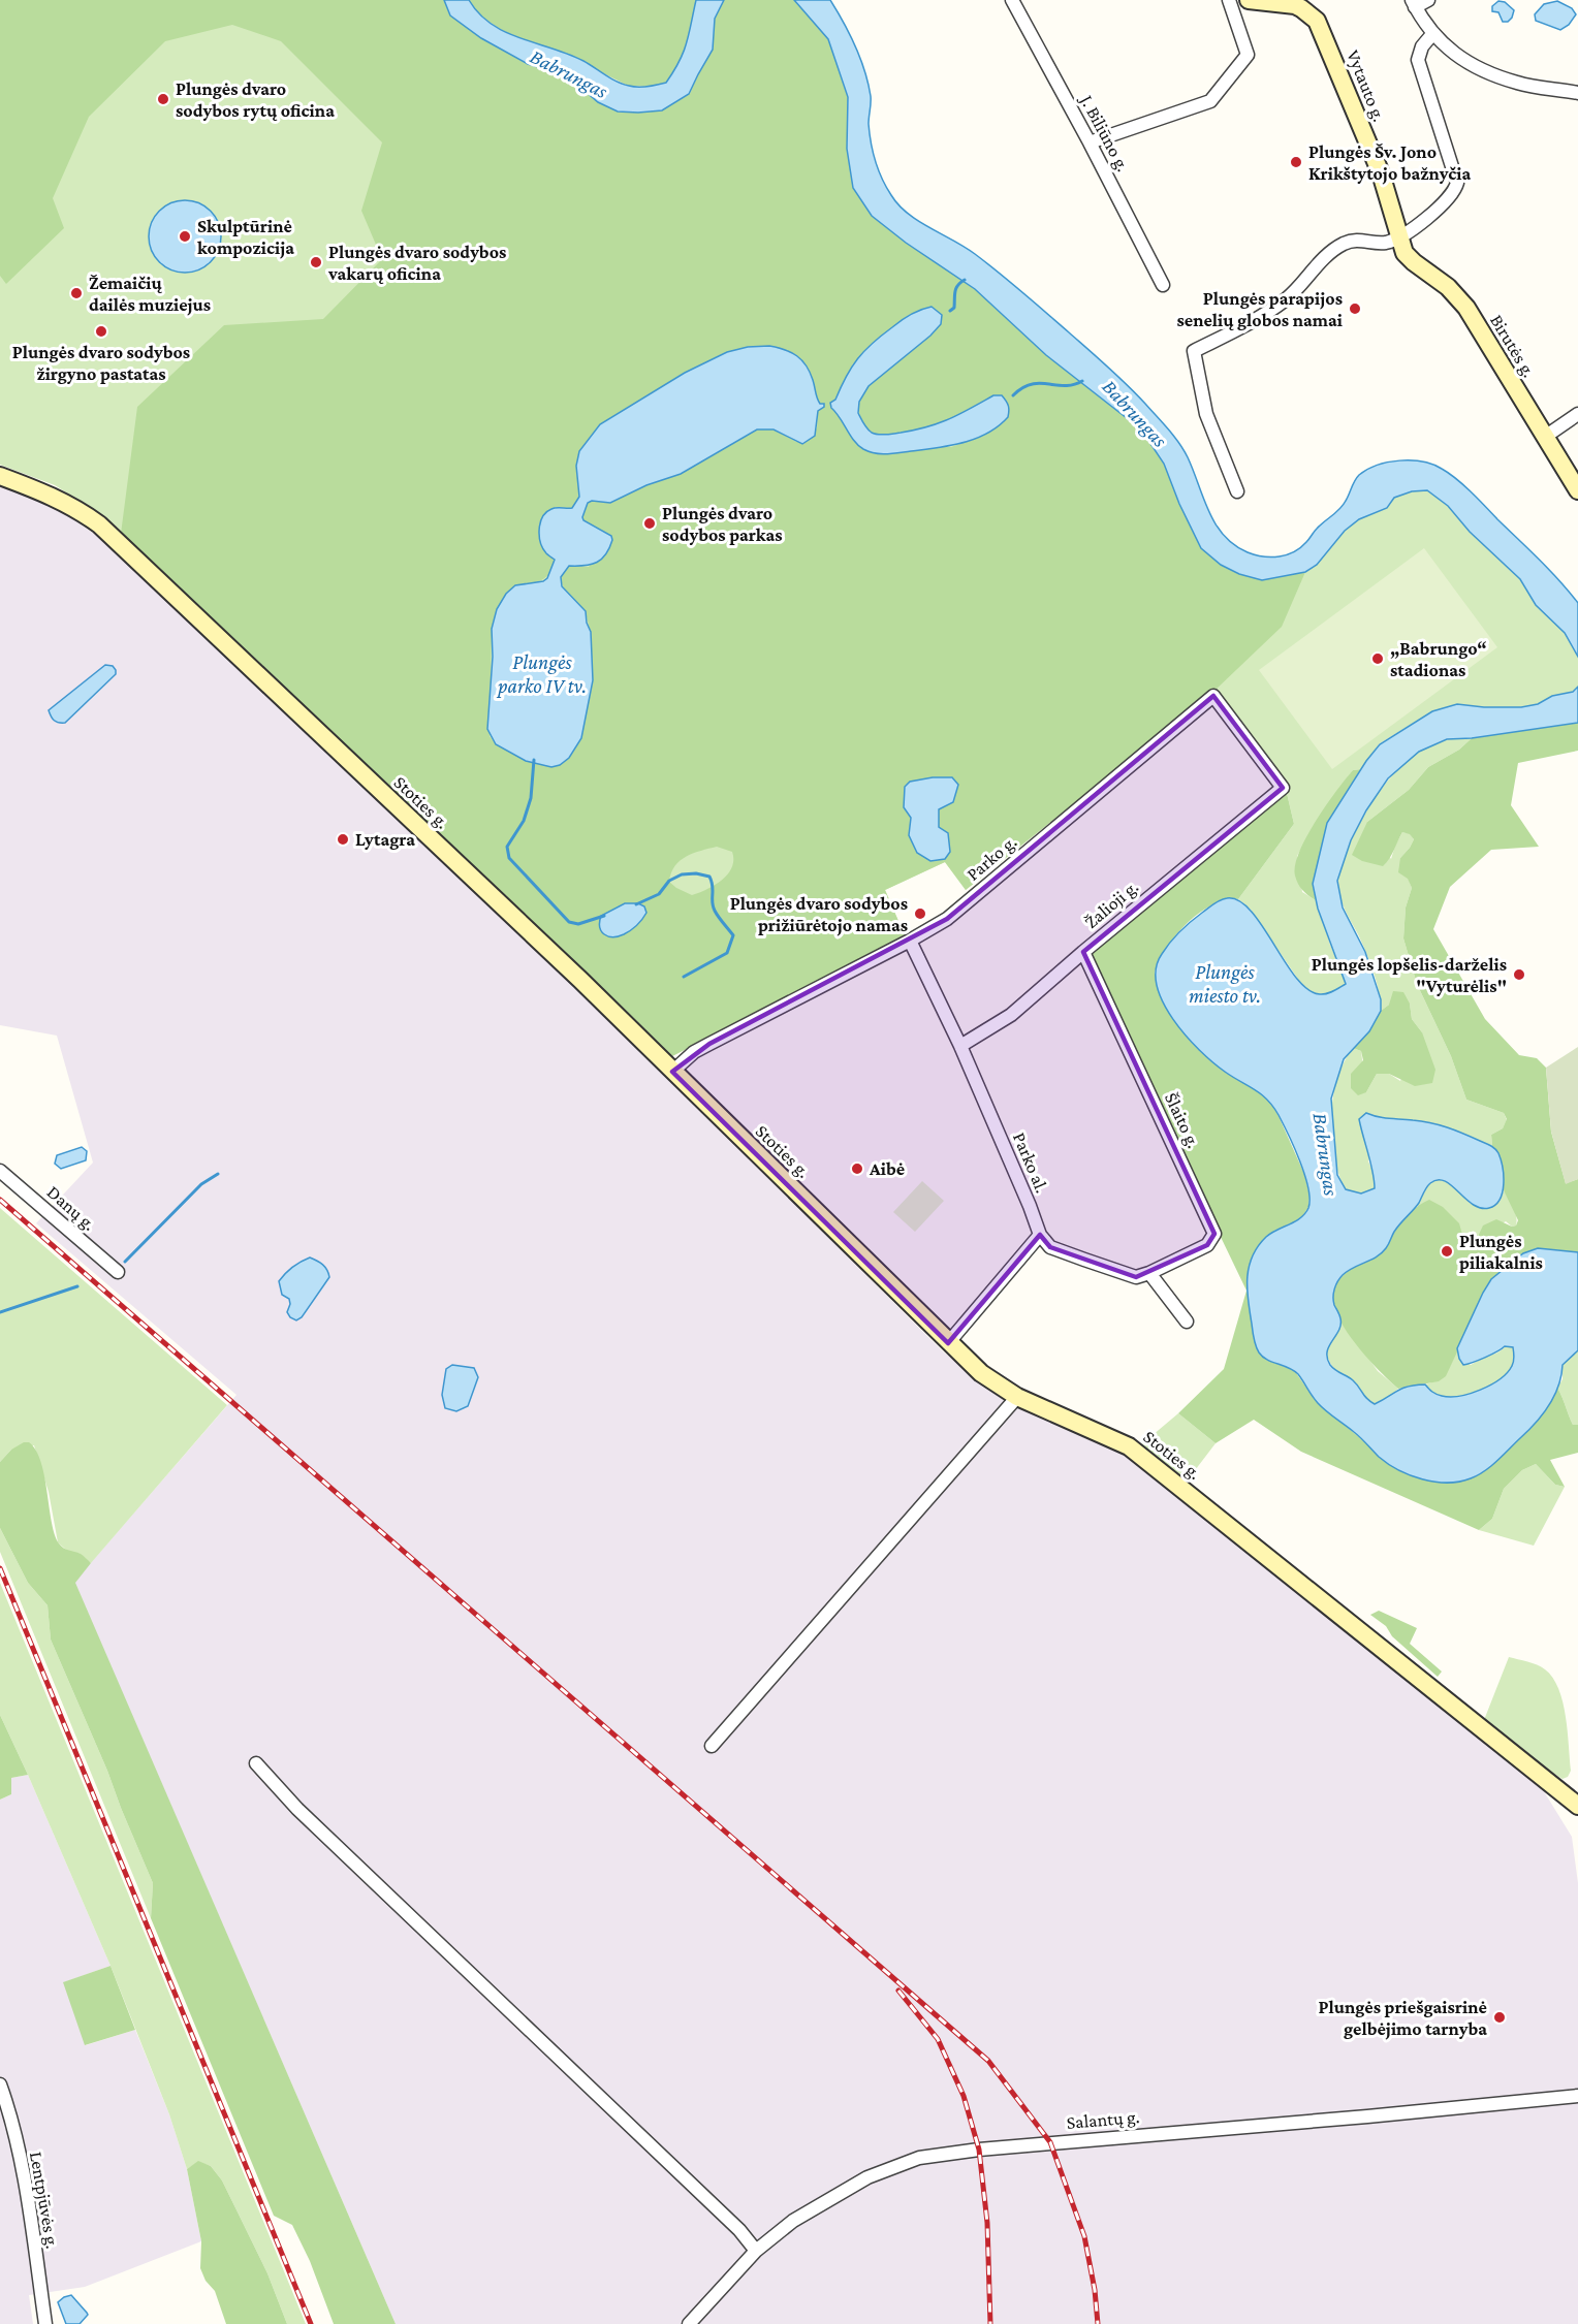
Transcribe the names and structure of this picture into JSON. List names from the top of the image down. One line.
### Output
{"streets":{"main road":["Vytauto g.","Birutės g.","Stoties g."],"street":["J. Biliūno g.","Parko g.","Žalioji g.","Šlaito g.","Parko al.","Danų g.","Salantų g.","Lentpjūvės g."]},"crossings":[["Vytauto g.","Birutės g."],["Stoties g.","Parko g."],["Parko g.","Žalioji g."],["Parko g.","Parko al."],["Žalioji g.","Šlaito g."],["Žalioji g.","Parko al."]],"water":["Babrungas","Plungės parko IV tv.","Plungės miesto tv."],"places":["Plungės dvaro sodybos rytų oficina","Plungės Šv. Jono Krikštytojo bažnyčia","Skulptūrinė kompozicija","Plungės dvaro sodybos vakarų oficina","Žemaičių dailės muziejus","Plungės parapijos senelių globos namai","Plungės dvaro sodybos žirgyno pastatas","Plungės dvaro sodybos parkas","„Babrungo“ stadionas","Lytagra","Plungės dvaro sodybos prižiūrėtojo namas","Plungės lopšelis-darželis \"Vyturėlis\"","Aibė","Plungės piliakalnis","Plungės priešgaisrinė gelbėjimo tarnyba"]}
